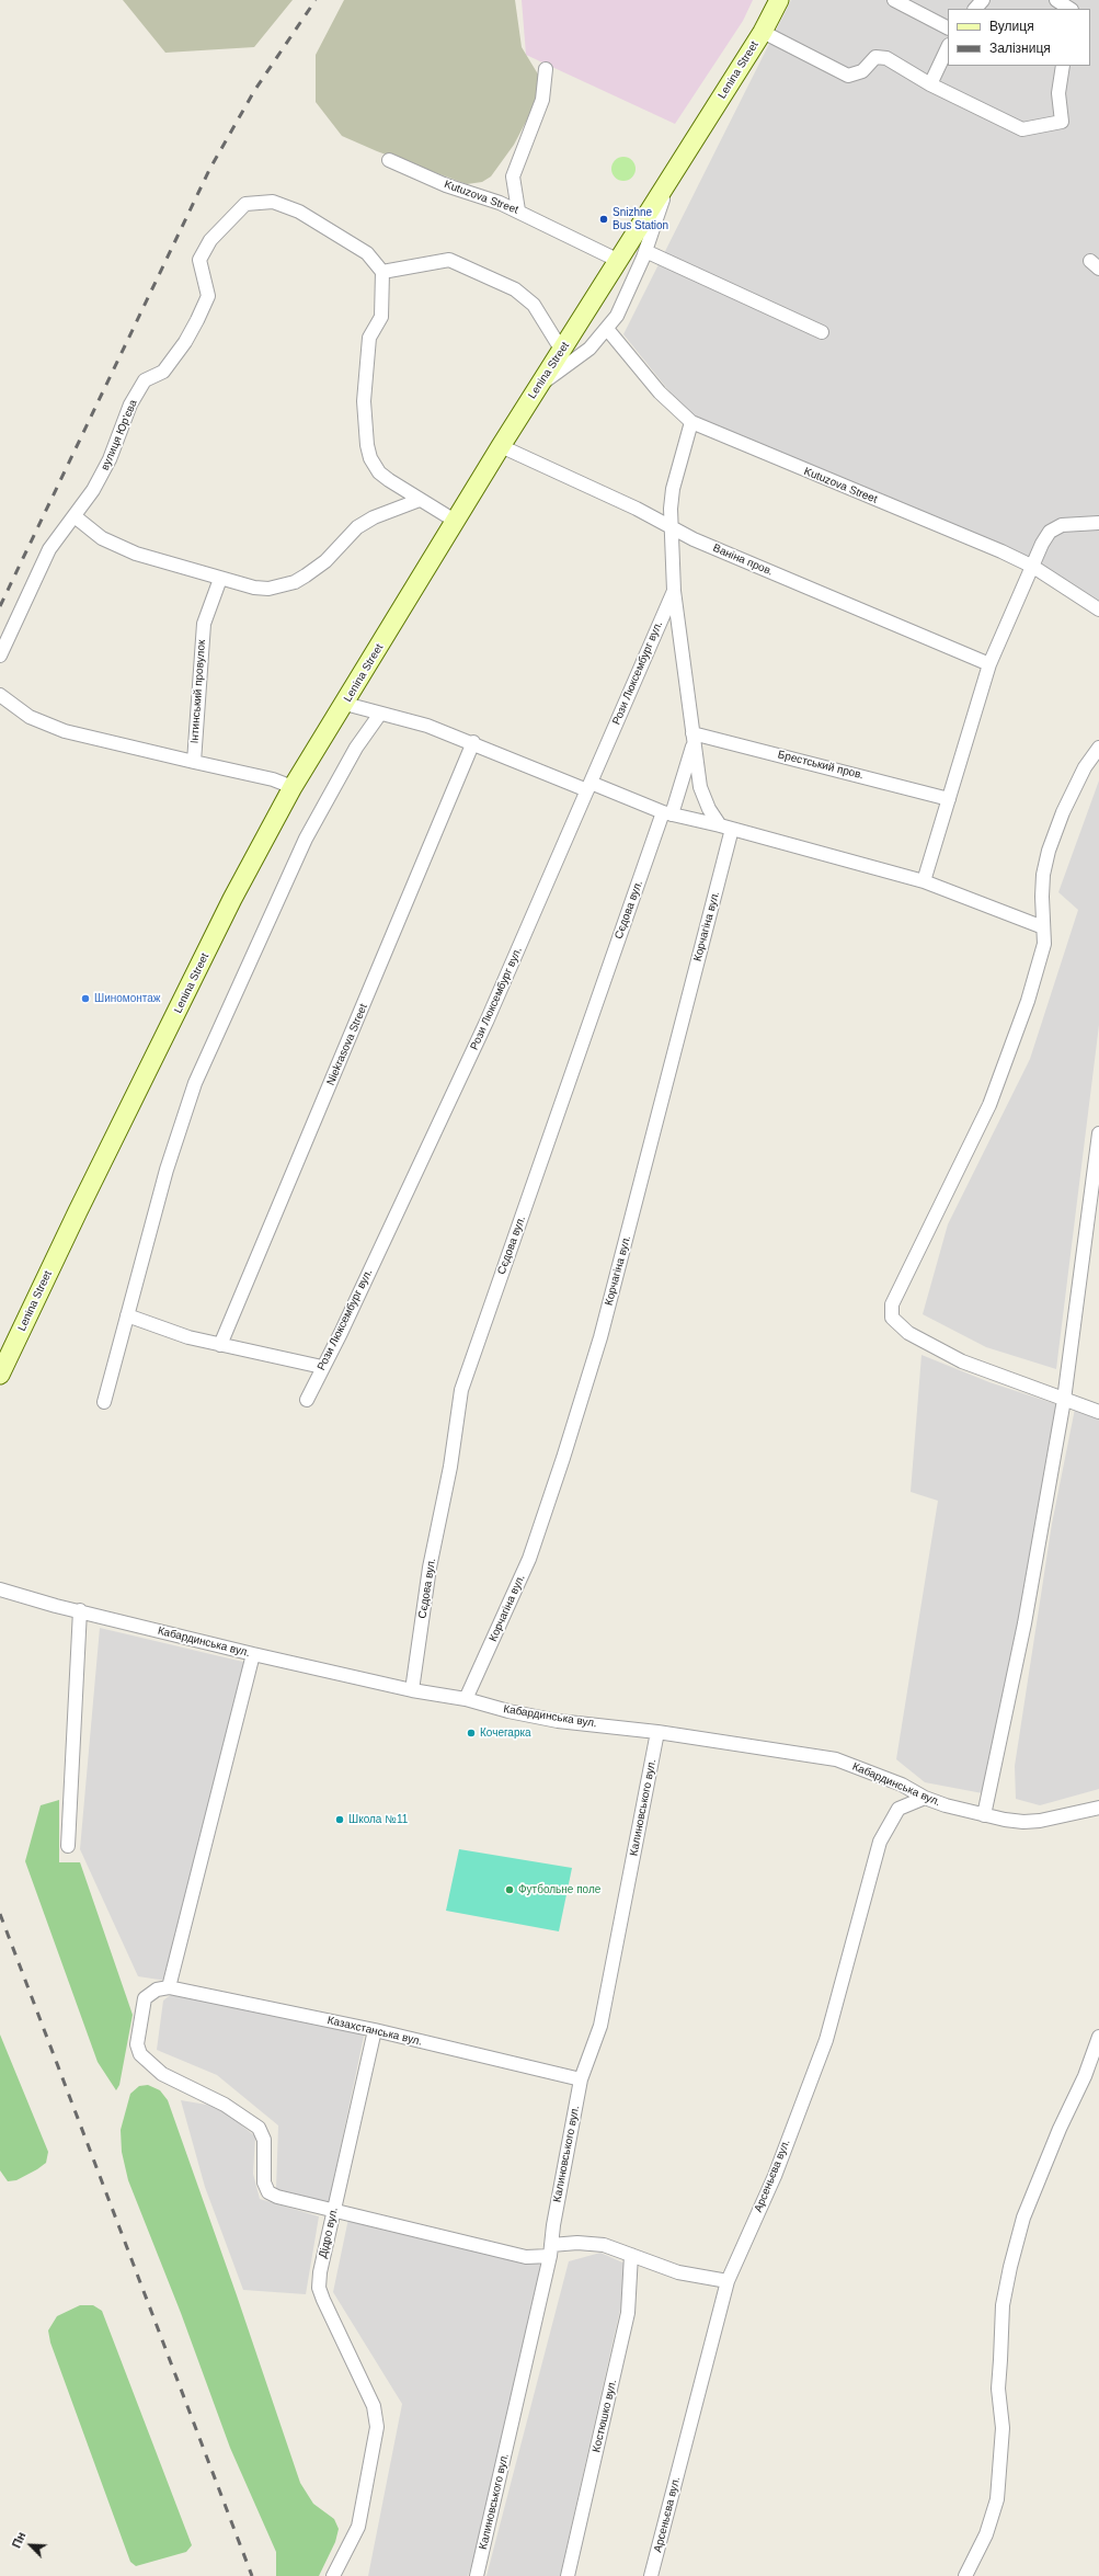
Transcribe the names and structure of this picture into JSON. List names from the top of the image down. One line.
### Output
{"streets":{"main road":["Lenina Street"],"street":["Kutuzova Street","вулиця Юр'єва","Ваніна пров.","Рози Люксембург вул.","Інтинський провулок","Брестський пров.","Сєдова вул.","Корчагіна вул.","Niekrasova Street","Кабардинська вул.","Калиновського вул.","Казахстанська вул.","Арсеньєва вул.","Дідро вул.","Костюшко вул."]},"crossings":[["Lenina Street","Kutuzova Street"],["Lenina Street","Ваніна пров."],["Брестський пров.","Сєдова вул."],["Сєдова вул.","Кабардинська вул."],["Корчагіна вул.","Кабардинська вул."],["Кабардинська вул.","Калиновського вул."],["Кабардинська вул.","Арсеньєва вул."],["Калиновського вул.","Казахстанська вул."],["Казахстанська вул.","Дідро вул."]],"places":["Snizhne Bus Station","Шиномонтаж","Кочегарка","Школа №11","Футбольне поле"],"legend":["Вулиця","Залізниця"],"north":"top left"}
